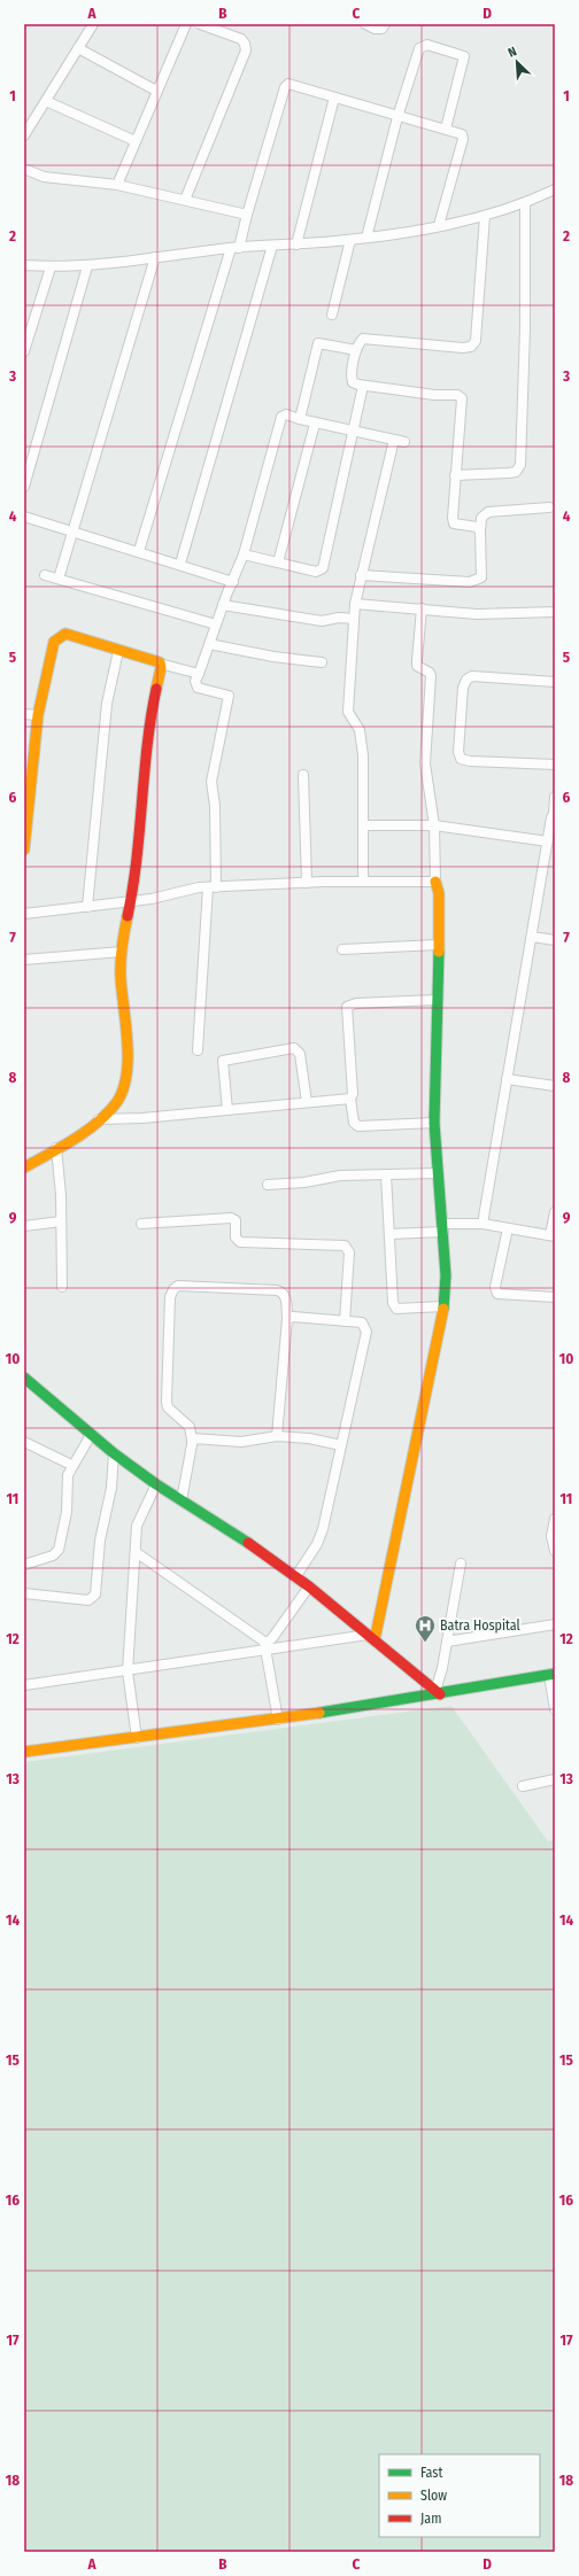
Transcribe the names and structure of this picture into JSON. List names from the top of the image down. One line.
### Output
{"places":{"hospital":["Batra Hospital"]},"legend":["Fast","Slow","Jam"],"north":"top left","grid":{"columns":["A","B","C","D"],"rows":["1","2","3","4","5","6","7","8","9","10","11","12","13","14","15","16","17","18"]}}
